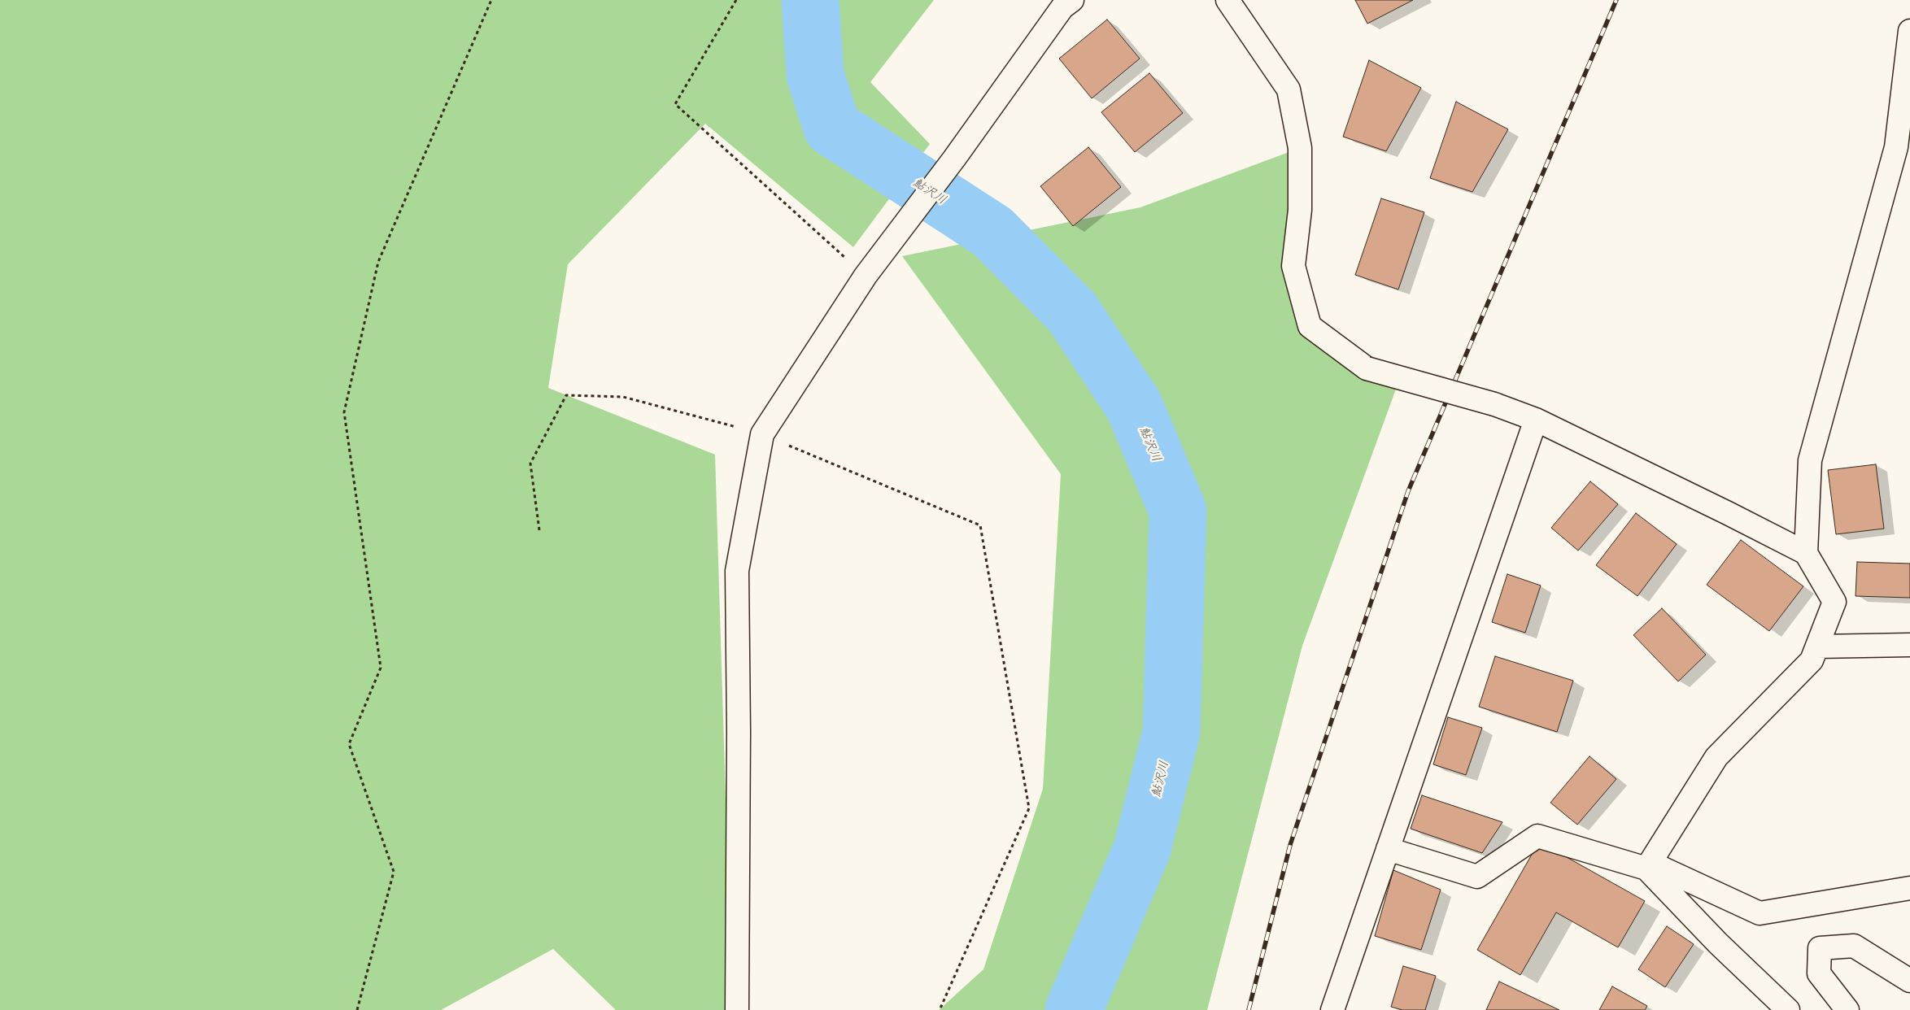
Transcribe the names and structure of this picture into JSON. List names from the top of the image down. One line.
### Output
{"water":["鮎沢川"]}
